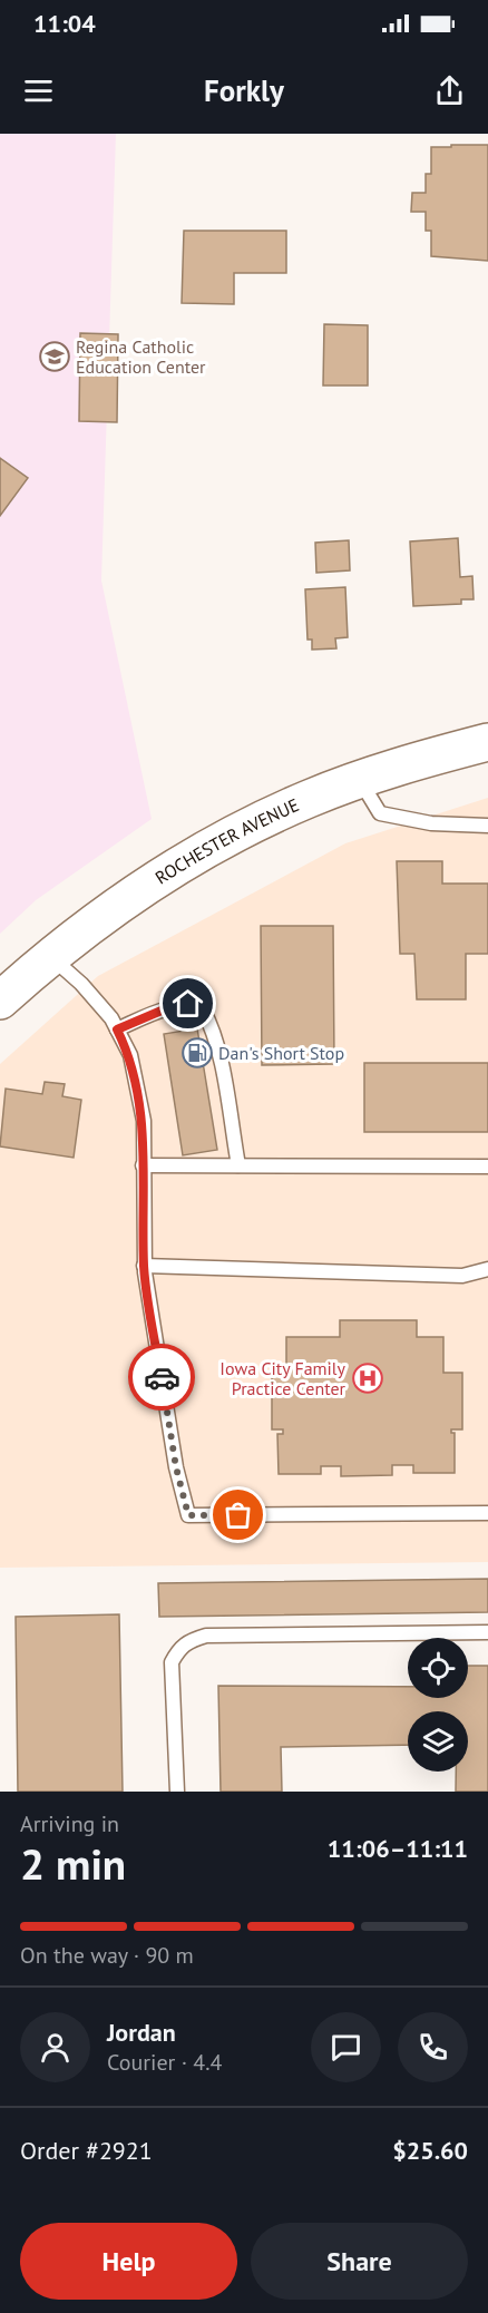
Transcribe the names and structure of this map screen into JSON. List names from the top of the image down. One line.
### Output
{"streets":{"main road":["ROCHESTER AVENUE"]},"places":{"school or university":["Regina Catholic Education Center"],"fuel station":["Dan's Short Stop"],"hospital":["Iowa City Family Practice Center"]},"page":{"status":"11:04","header":"Forkly","heading":["2 min","Arriving in","11:06–11:11"],"panel":["Jordan","Courier · 4.4","Order #2921","$25.60"],"bar":"On the way · 90 m","buttons":["Help","Share"]}}
